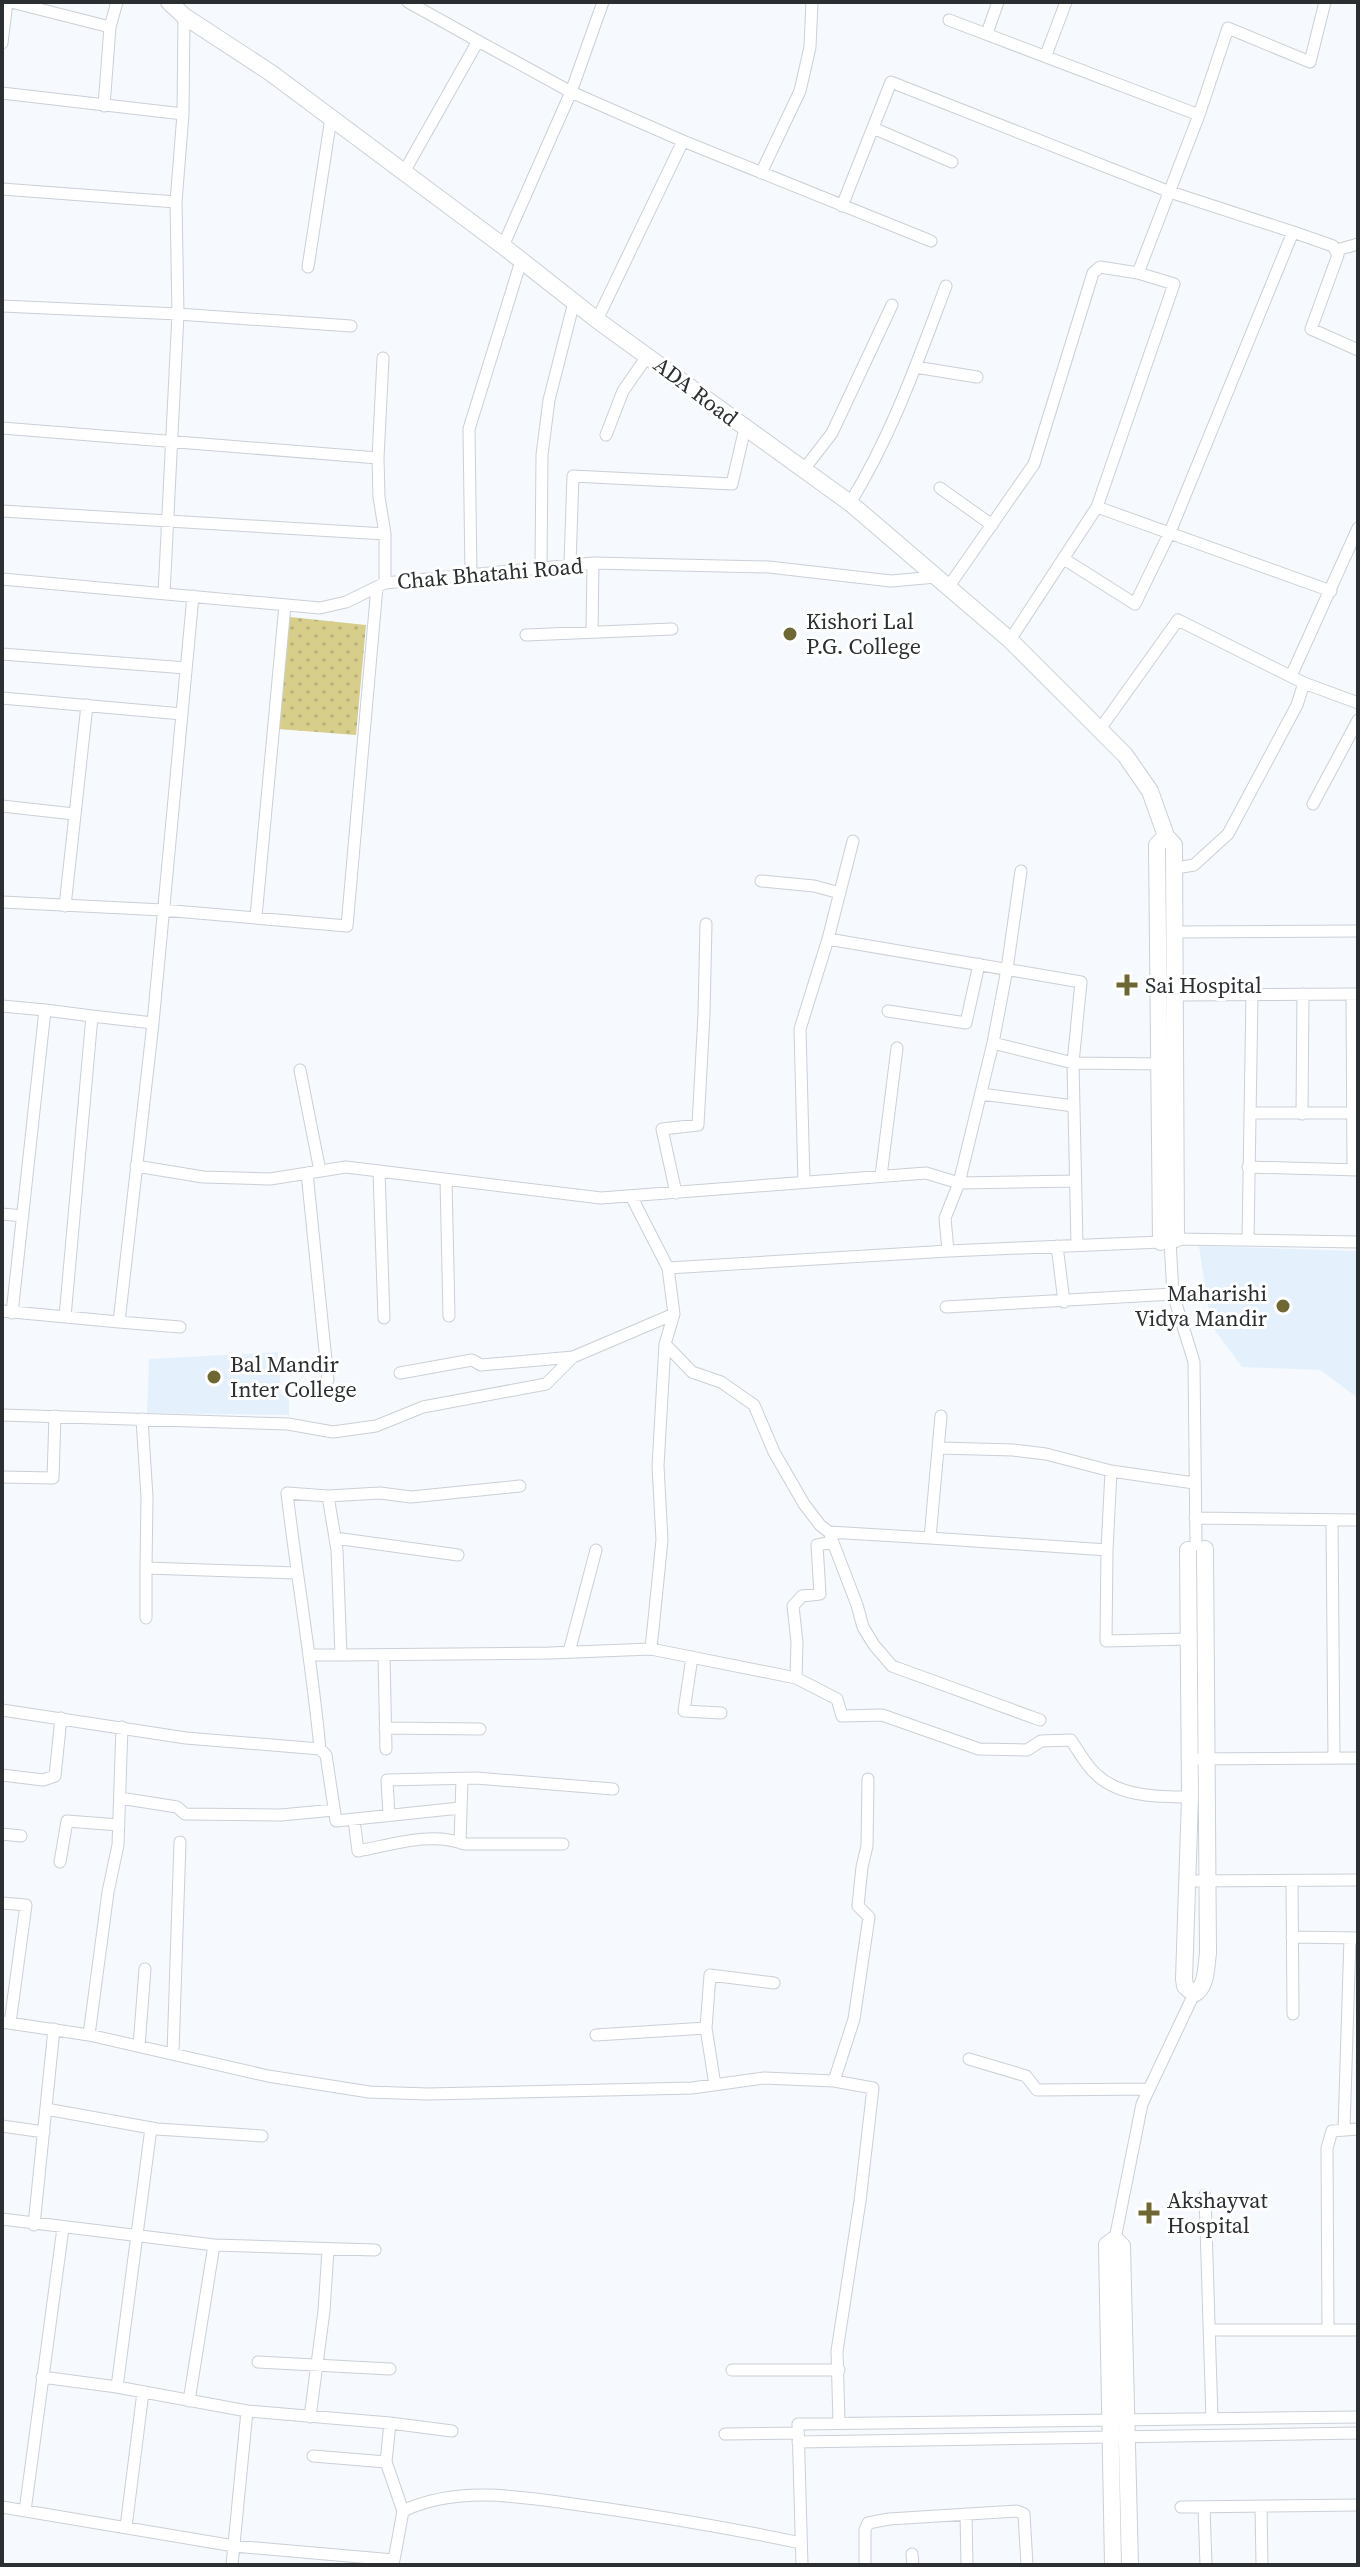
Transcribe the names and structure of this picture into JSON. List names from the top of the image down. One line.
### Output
{"streets":{"street":["ADA Road","Chak Bhatahi Road"]},"crossings":[["ADA Road","Chak Bhatahi Road"]],"places":{"other":["Kishori Lal P.G. College","Maharishi Vidya Mandir","Bal Mandir Inter College"],"health":["Sai Hospital","Akshayvat Hospital"]}}
